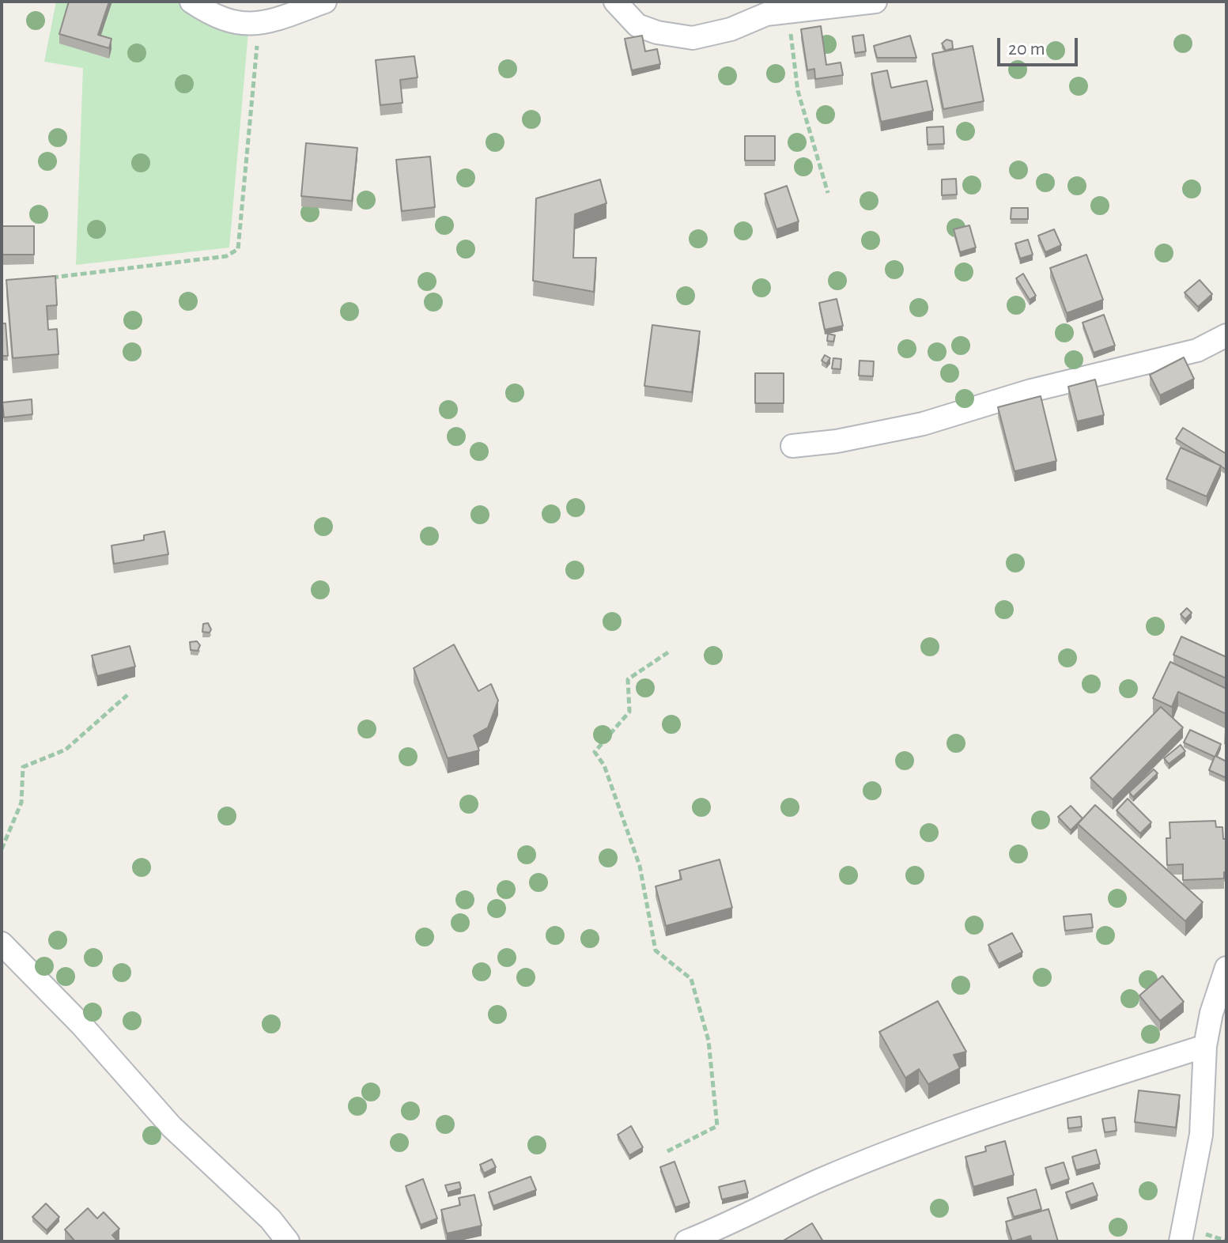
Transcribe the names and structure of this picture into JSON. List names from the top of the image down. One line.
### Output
{"scale_bar":"20 m"}
